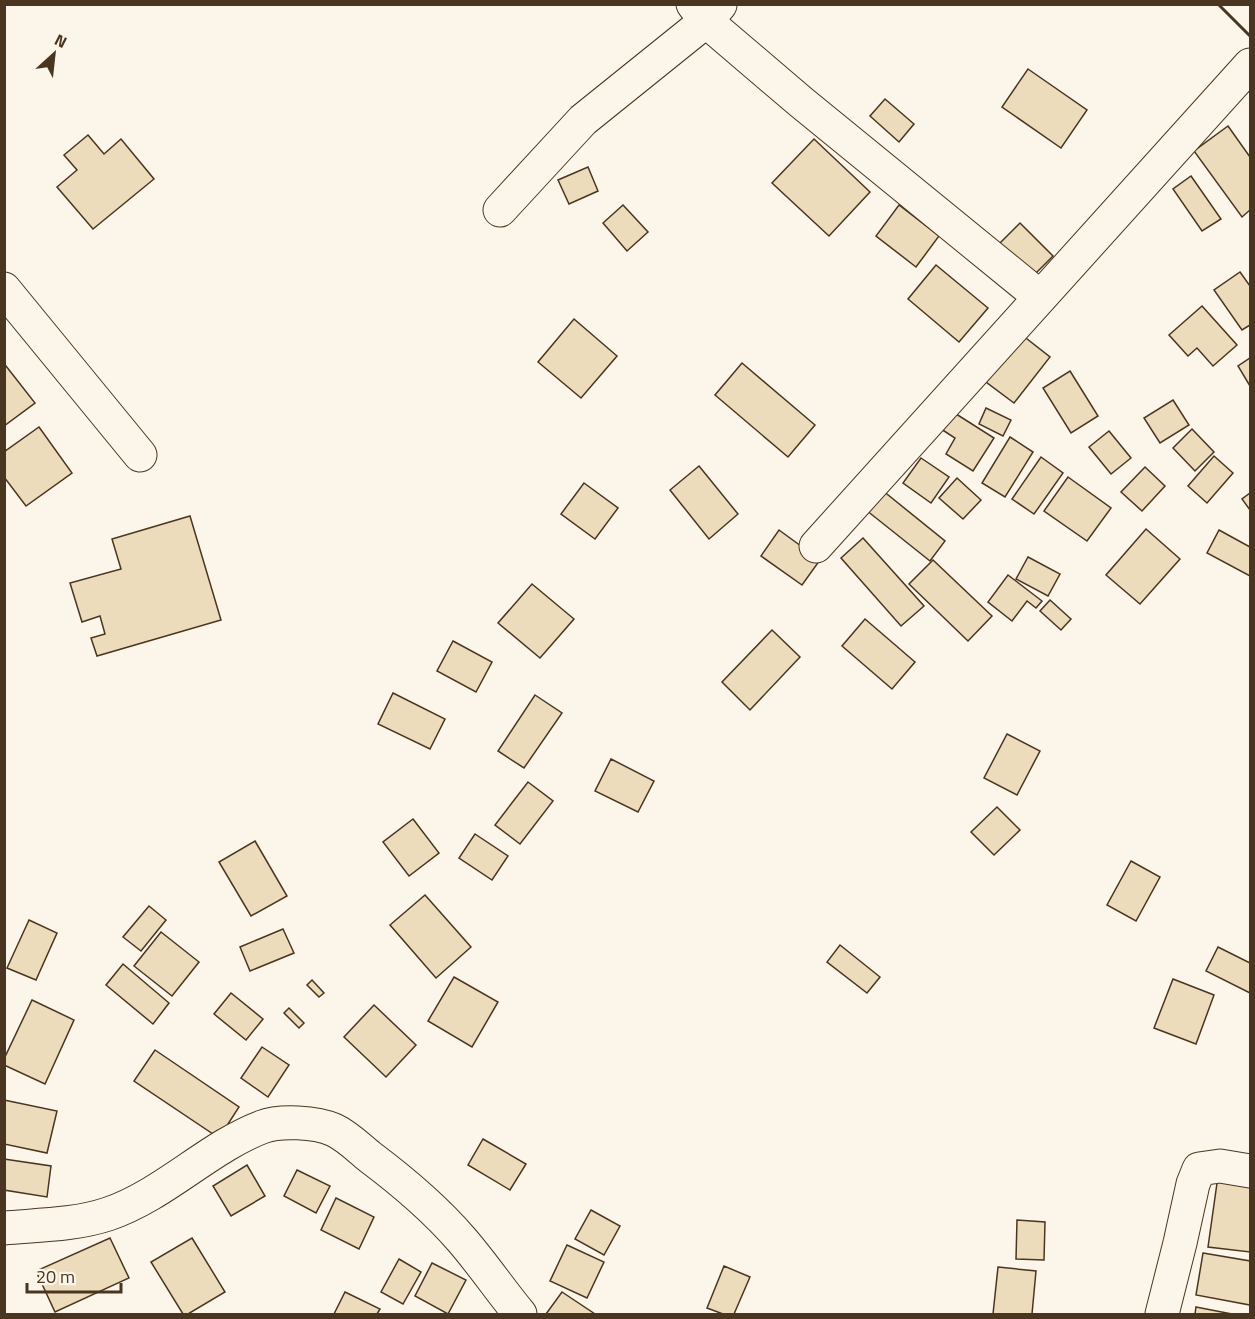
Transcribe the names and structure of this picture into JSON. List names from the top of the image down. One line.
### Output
{"scale_bar":"20 m","north":"top right"}
